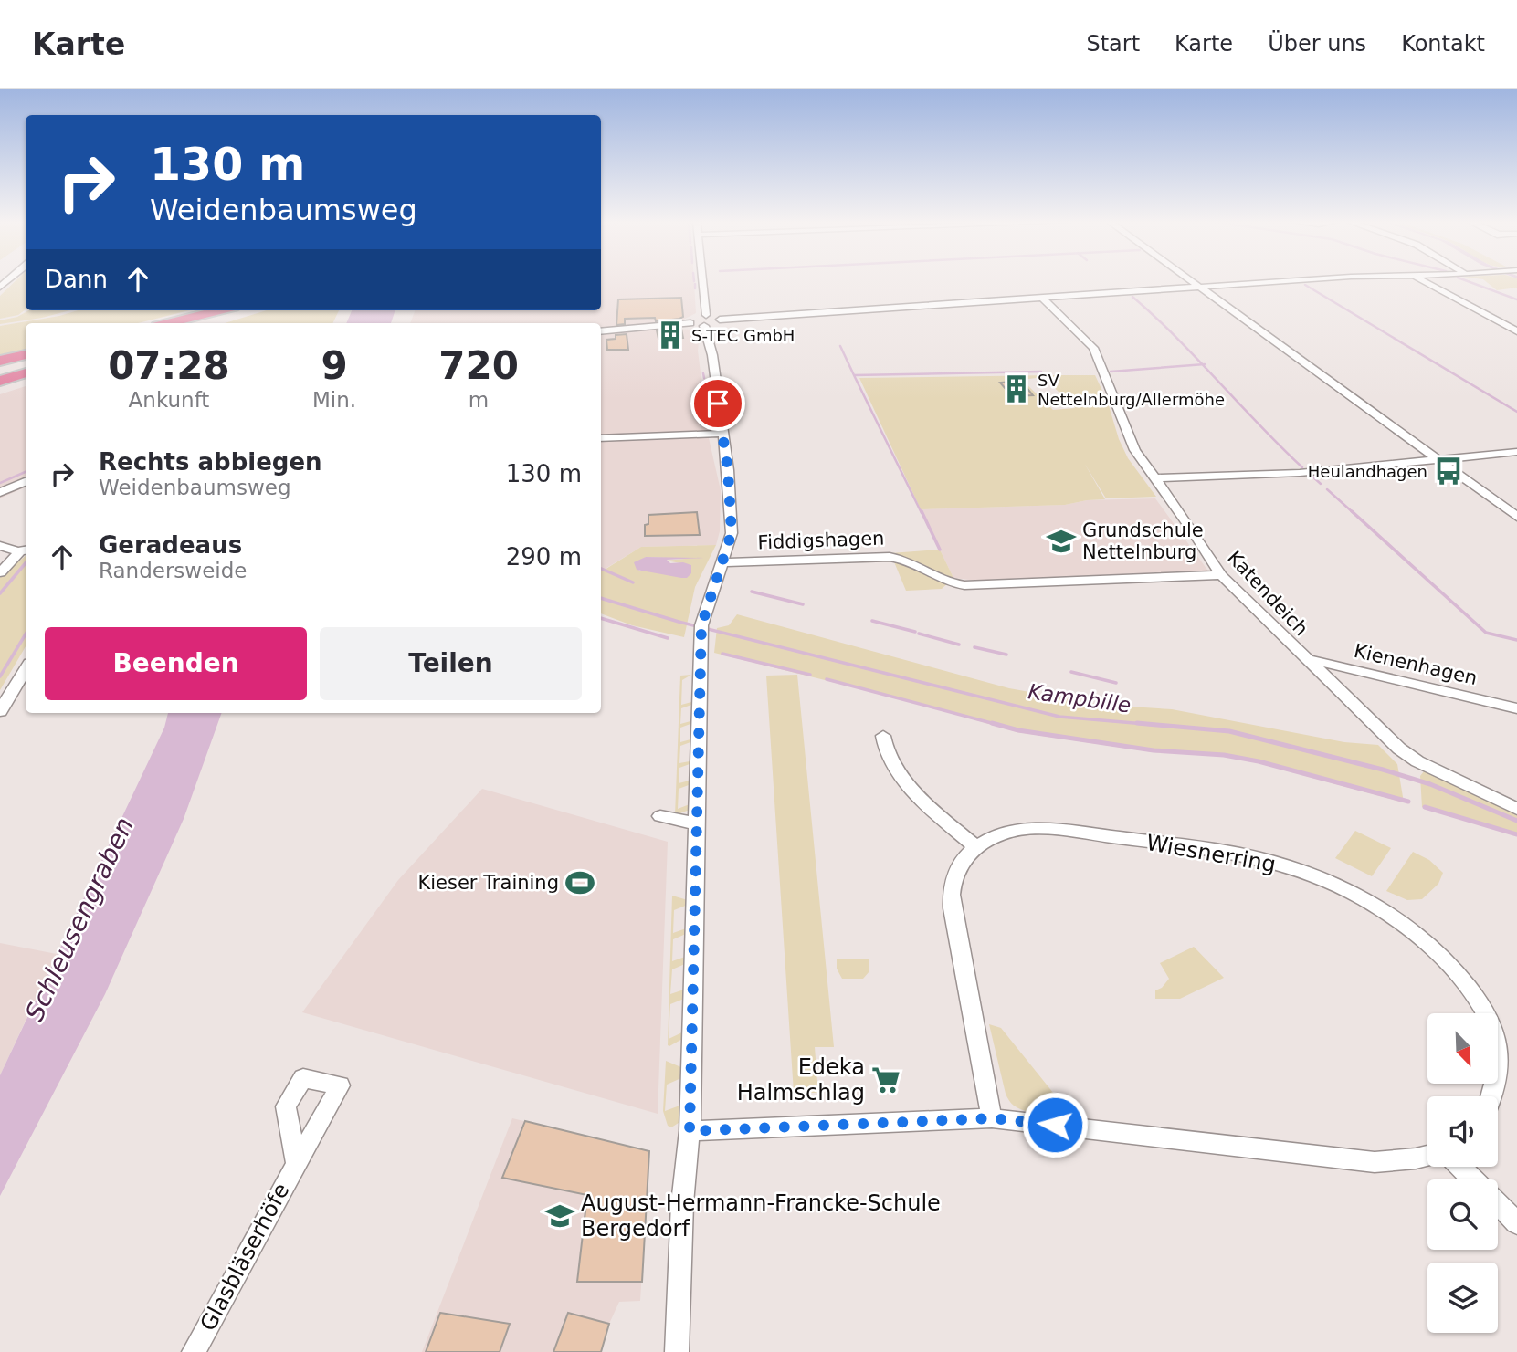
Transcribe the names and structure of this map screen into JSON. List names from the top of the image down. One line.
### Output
{"streets":{"street":["Fiddigshagen","Katendeich","Kienenhagen","Wiesnerring","Glasbläserhöfe"]},"crossings":[["Fiddigshagen","Katendeich"],["Katendeich","Kienenhagen"]],"water":["Kampbille","Schleusengraben"],"places":{"building":["S-TEC GmbH","SV Nettelnburg/Allermöhe"],"bus stop":["Heulandhagen"],"school or university":["Grundschule Nettelnburg","August-Hermann-Francke-Schule Bergedorf"],"sports":["Kieser Training"],"supermarket":["Edeka Halmschlag"]},"north":"bottom right","page":{"header":"Karte","nav":["Start","Karte","Über uns","Kontakt"],"turn":["130 m","Weidenbaumsweg"],"then":"Dann","eta":["07:28","Ankunft","9","Min.","720","m"],"list":[{"name":"Rechts abbiegen","note":"Weidenbaumsweg","value":"130 m"},{"name":"Geradeaus","note":"Randersweide","value":"290 m"}],"buttons":["Beenden","Teilen"]}}
